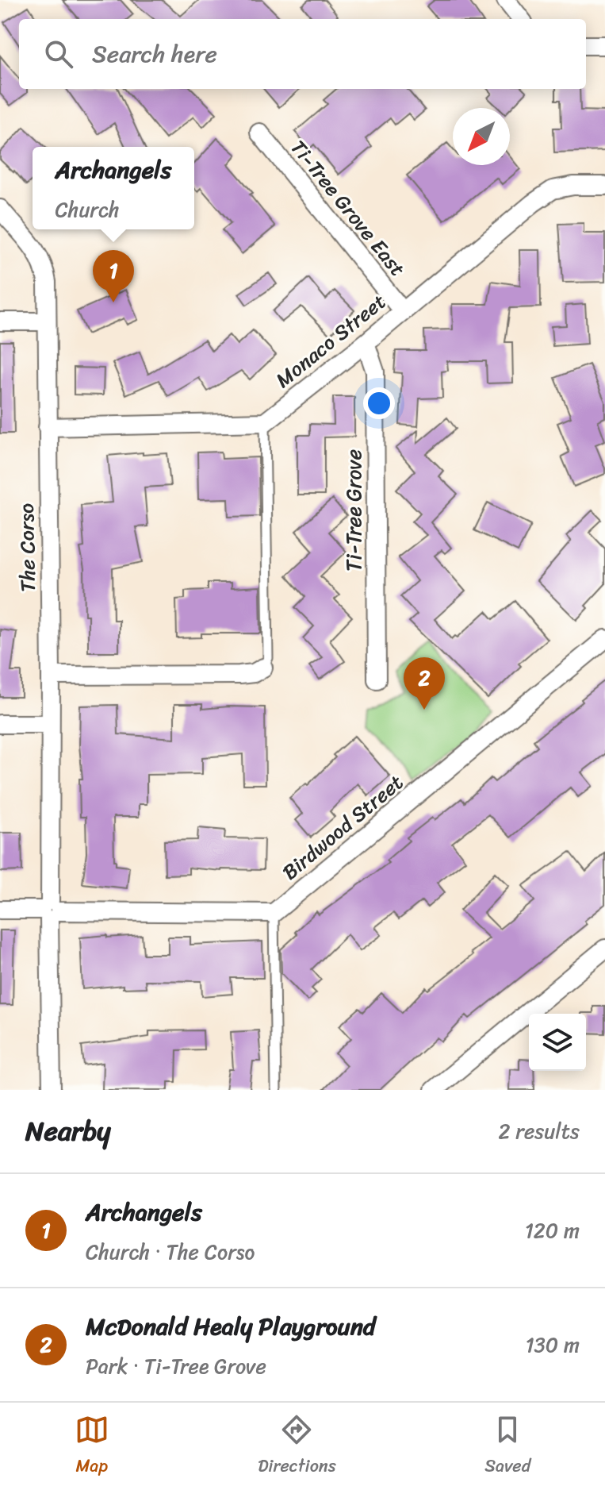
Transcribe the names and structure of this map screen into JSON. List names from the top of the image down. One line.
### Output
{"streets":{"street":["Ti-Tree Grove East","Monaco Street","Ti-Tree Grove","The Corso","Birdwood Street"]},"crossings":[["Ti-Tree Grove East","Monaco Street"],["Monaco Street","Ti-Tree Grove"]],"north":"bottom left","page":{"search":"Search here","popup":["Archangels","Church"],"pins":["1","2"],"heading":["Nearby","2 results"],"list":[{"mark":"1","name":"Archangels","note":"Church · The Corso","value":"120 m"},{"mark":"2","name":"McDonald Healy Playground","note":"Park · Ti-Tree Grove","value":"130 m"}],"nav":["Map","Directions","Saved"]}}
